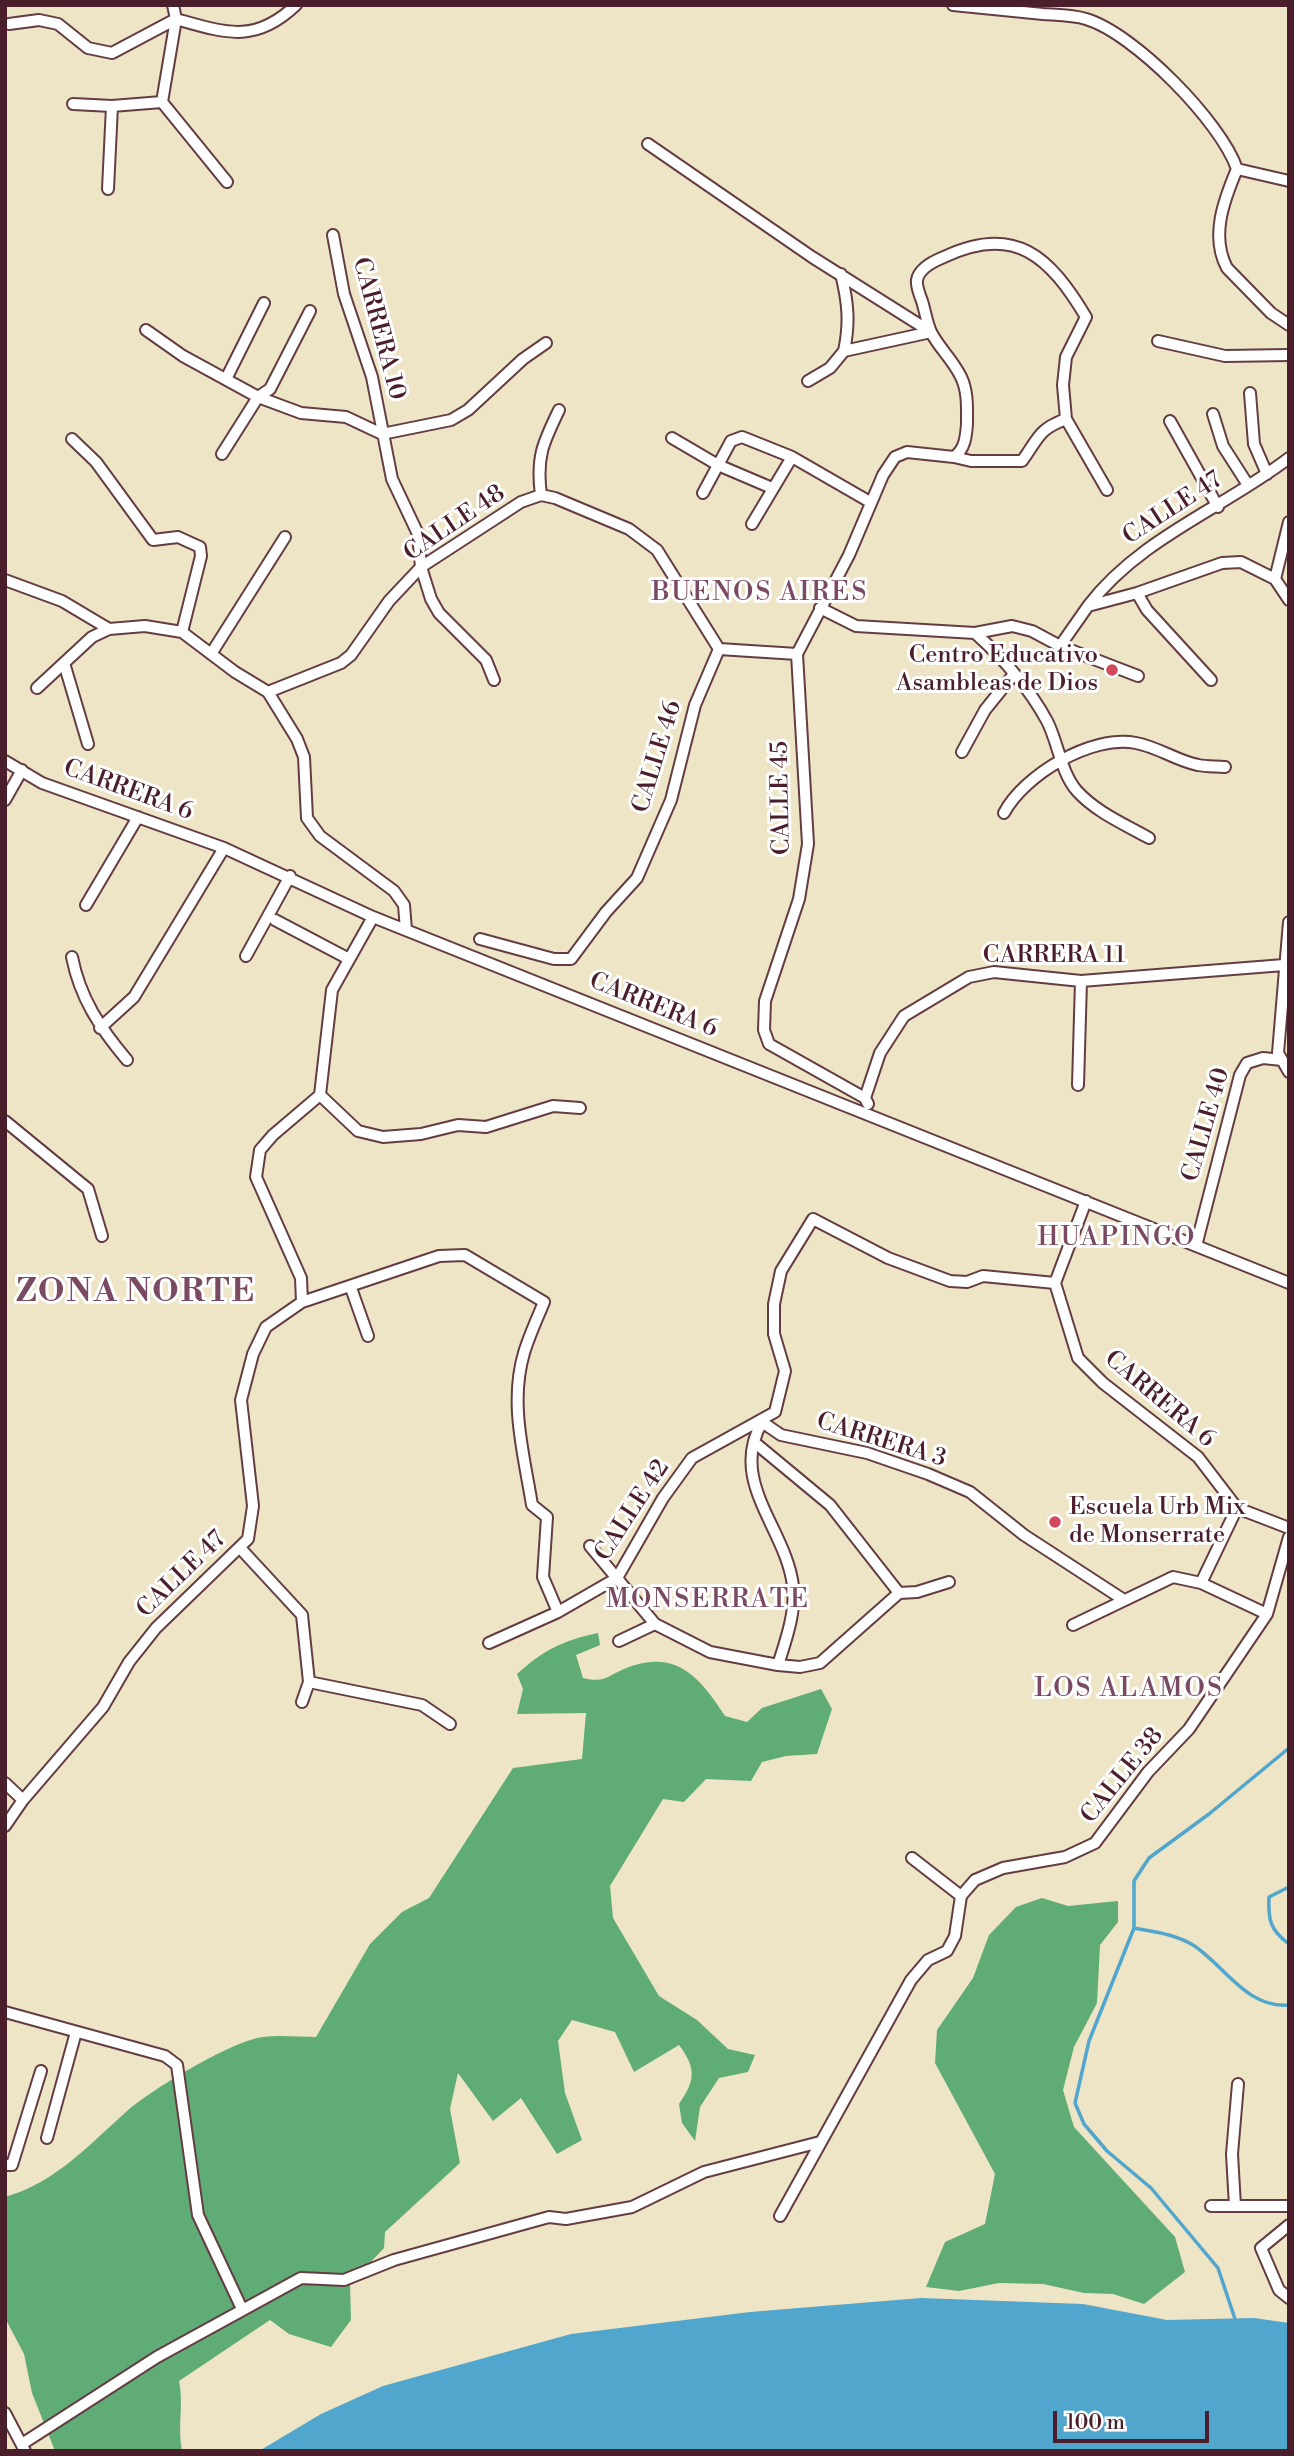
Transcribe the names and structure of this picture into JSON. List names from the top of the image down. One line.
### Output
{"streets":{"street":["CARRERA 10","CALLE 47","CALLE 48","CALLE 46","CARRERA 6","CALLE 45","CARRERA 11","CALLE 40","CARRERA 3","CALLE 42","CALLE 38"]},"crossings":[["CARRERA 10","CALLE 48"],["CALLE 47","CALLE 42"],["CARRERA 6","CALLE 40"],["CALLE 45","CARRERA 11"],["CARRERA 3","CALLE 42"]],"districts":["BUENOS AIRES","HUAPINGO","ZONA NORTE","MONSERRATE","LOS ALAMOS"],"places":["Centro Educativo Asambleas de Dios","Escuela Urb Mix de Monserrate"],"scale_bar":"100 m"}
